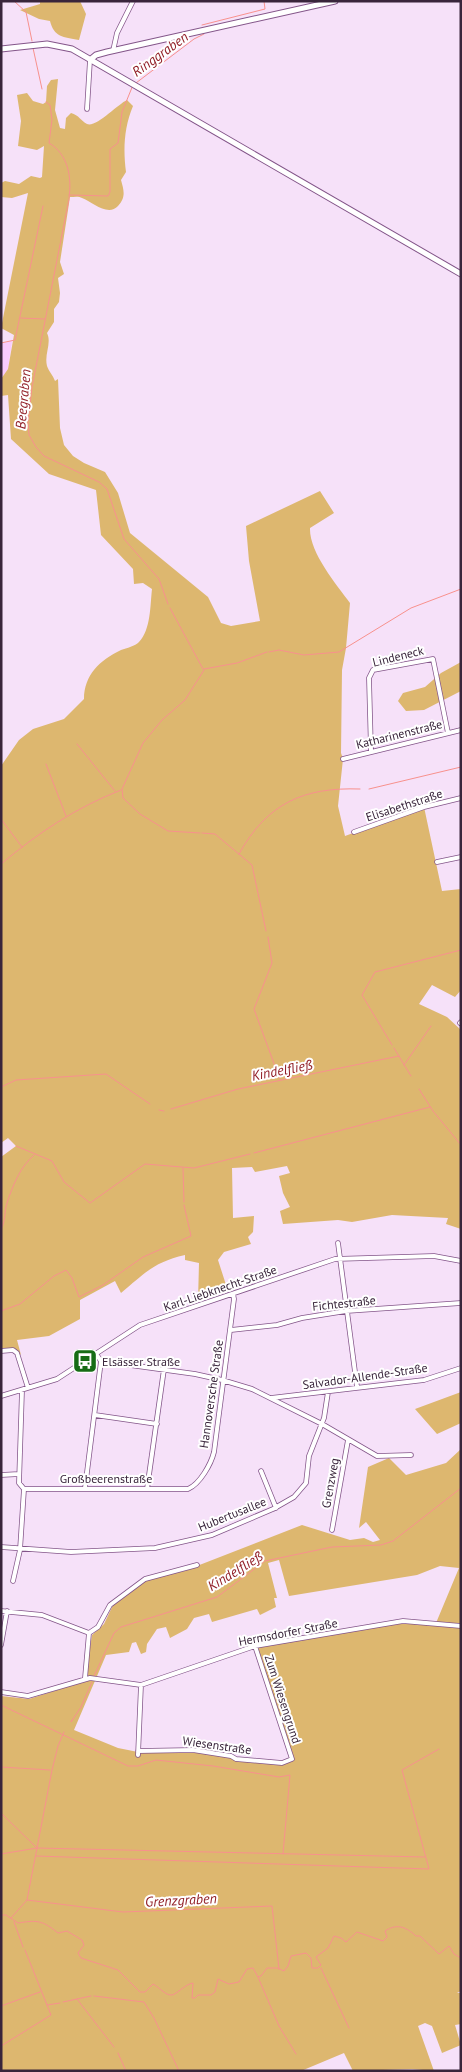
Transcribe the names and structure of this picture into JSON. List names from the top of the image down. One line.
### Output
{"streets":{"street":["Lindeneck","Katharinenstraße","Elisabethstraße","Karl-Liebknecht-Straße","Fichtestraße","Salvador-Allende-Straße","Hannoversche Straße","Großbeerenstraße","Grenzweg","Hubertusallee","Hermsdorfer Straße","Zum Wiesengrund","Wiesenstraße"]},"crossings":[["Lindeneck","Katharinenstraße"],["Karl-Liebknecht-Straße","Hannoversche Straße"],["Fichtestraße","Hannoversche Straße"],["Salvador-Allende-Straße","Hubertusallee"],["Hannoversche Straße","Großbeerenstraße"],["Hermsdorfer Straße","Zum Wiesengrund"],["Hermsdorfer Straße","Wiesenstraße"],["Zum Wiesengrund","Wiesenstraße"]],"water":["Ringgraben","Beegraben","Kindelfließ","Grenzgraben"],"places":{"bus stop":["Elsässer Straße"]}}
